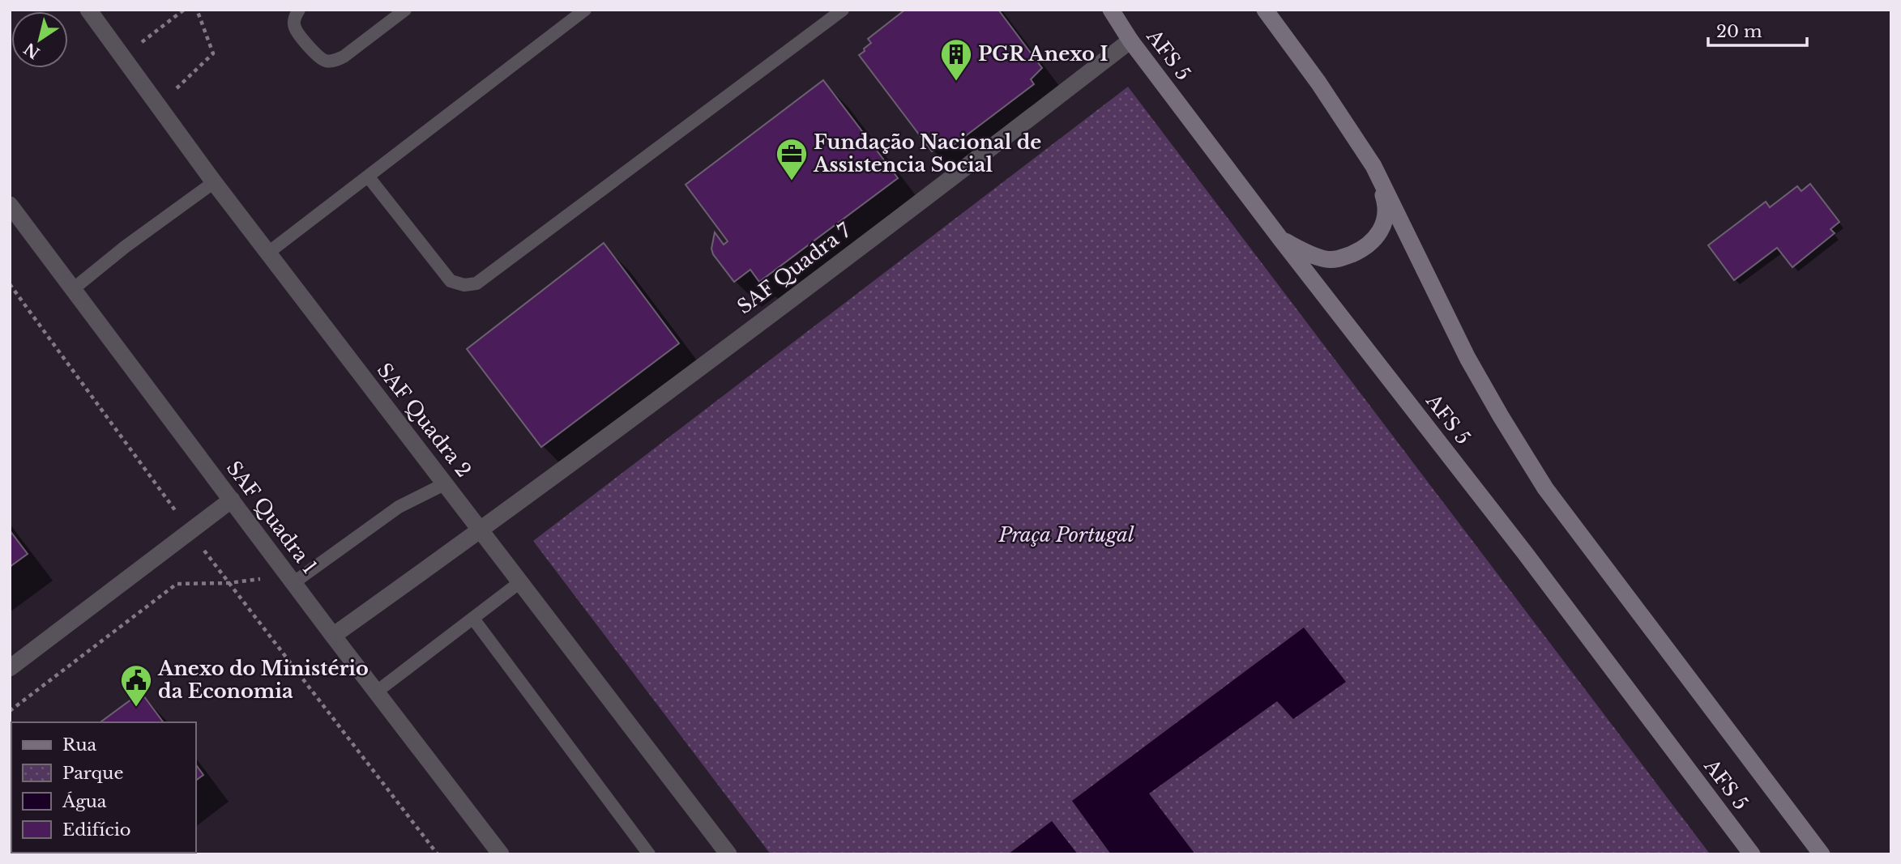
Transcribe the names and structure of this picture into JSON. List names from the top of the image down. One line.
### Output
{"streets":{"main road":["AFS 5"],"street":["SAF Quadra 7","SAF Quadra 2","SAF Quadra 1"]},"crossings":[["AFS 5","SAF Quadra 7"],["SAF Quadra 7","SAF Quadra 2"],["SAF Quadra 7","SAF Quadra 1"]],"parks":["Praça Portugal"],"places":{"building":["PGR Anexo I"],"office":["Fundação Nacional de Assistencia Social"],"public building":["Anexo do Ministério da Economia"]},"legend":["Rua","Parque","Água","Edifício"],"scale_bar":"20 m","north":"bottom left"}
